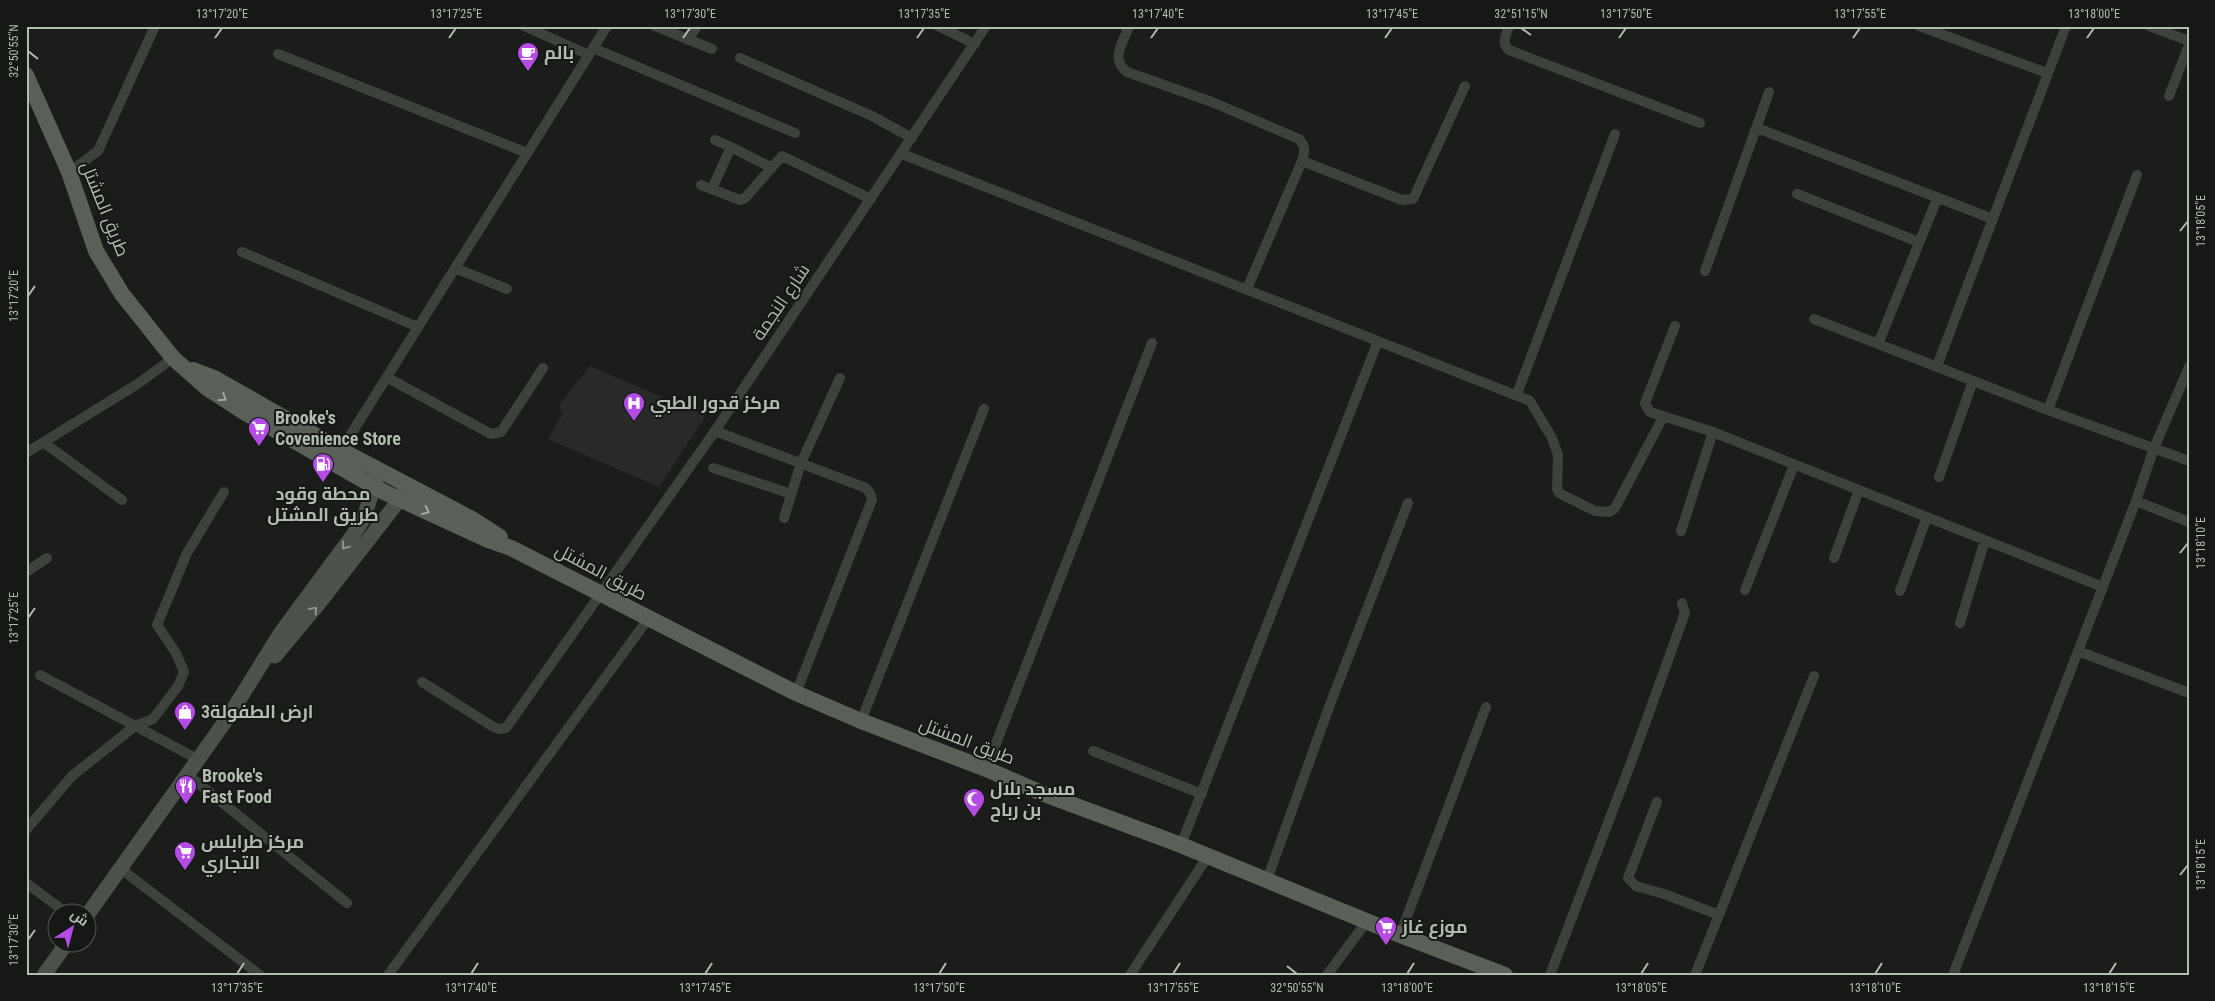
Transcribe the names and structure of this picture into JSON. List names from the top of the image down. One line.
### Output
{"streets":{"main road":["طريق المشتل"],"street":["شارع النجمة"]},"crossings":[["طريق المشتل","شارع النجمة"]],"places":{"cafe":["بالم"],"hospital":["مركز قدور الطبي"],"supermarket":["Brooke's Covenience Store","مركز طرابلس التجاري","موزع غاز"],"fuel station":["محطة وقود طريق المشتل"],"shop":["ارض الطفولة3"],"restaurant":["Brooke's Fast Food"],"mosque":["مسجد بلال بن رباح"]},"north":"top right","coordinates":["13°17'20\"E","13°17'25\"E","13°17'30\"E","13°17'35\"E","13°17'40\"E","13°17'45\"E","32°51'15\"N","13°17'50\"E","13°17'55\"E","13°18'00\"E","32°50'55\"N","13°18'05\"E","13°18'10\"E","13°18'15\"E"]}
